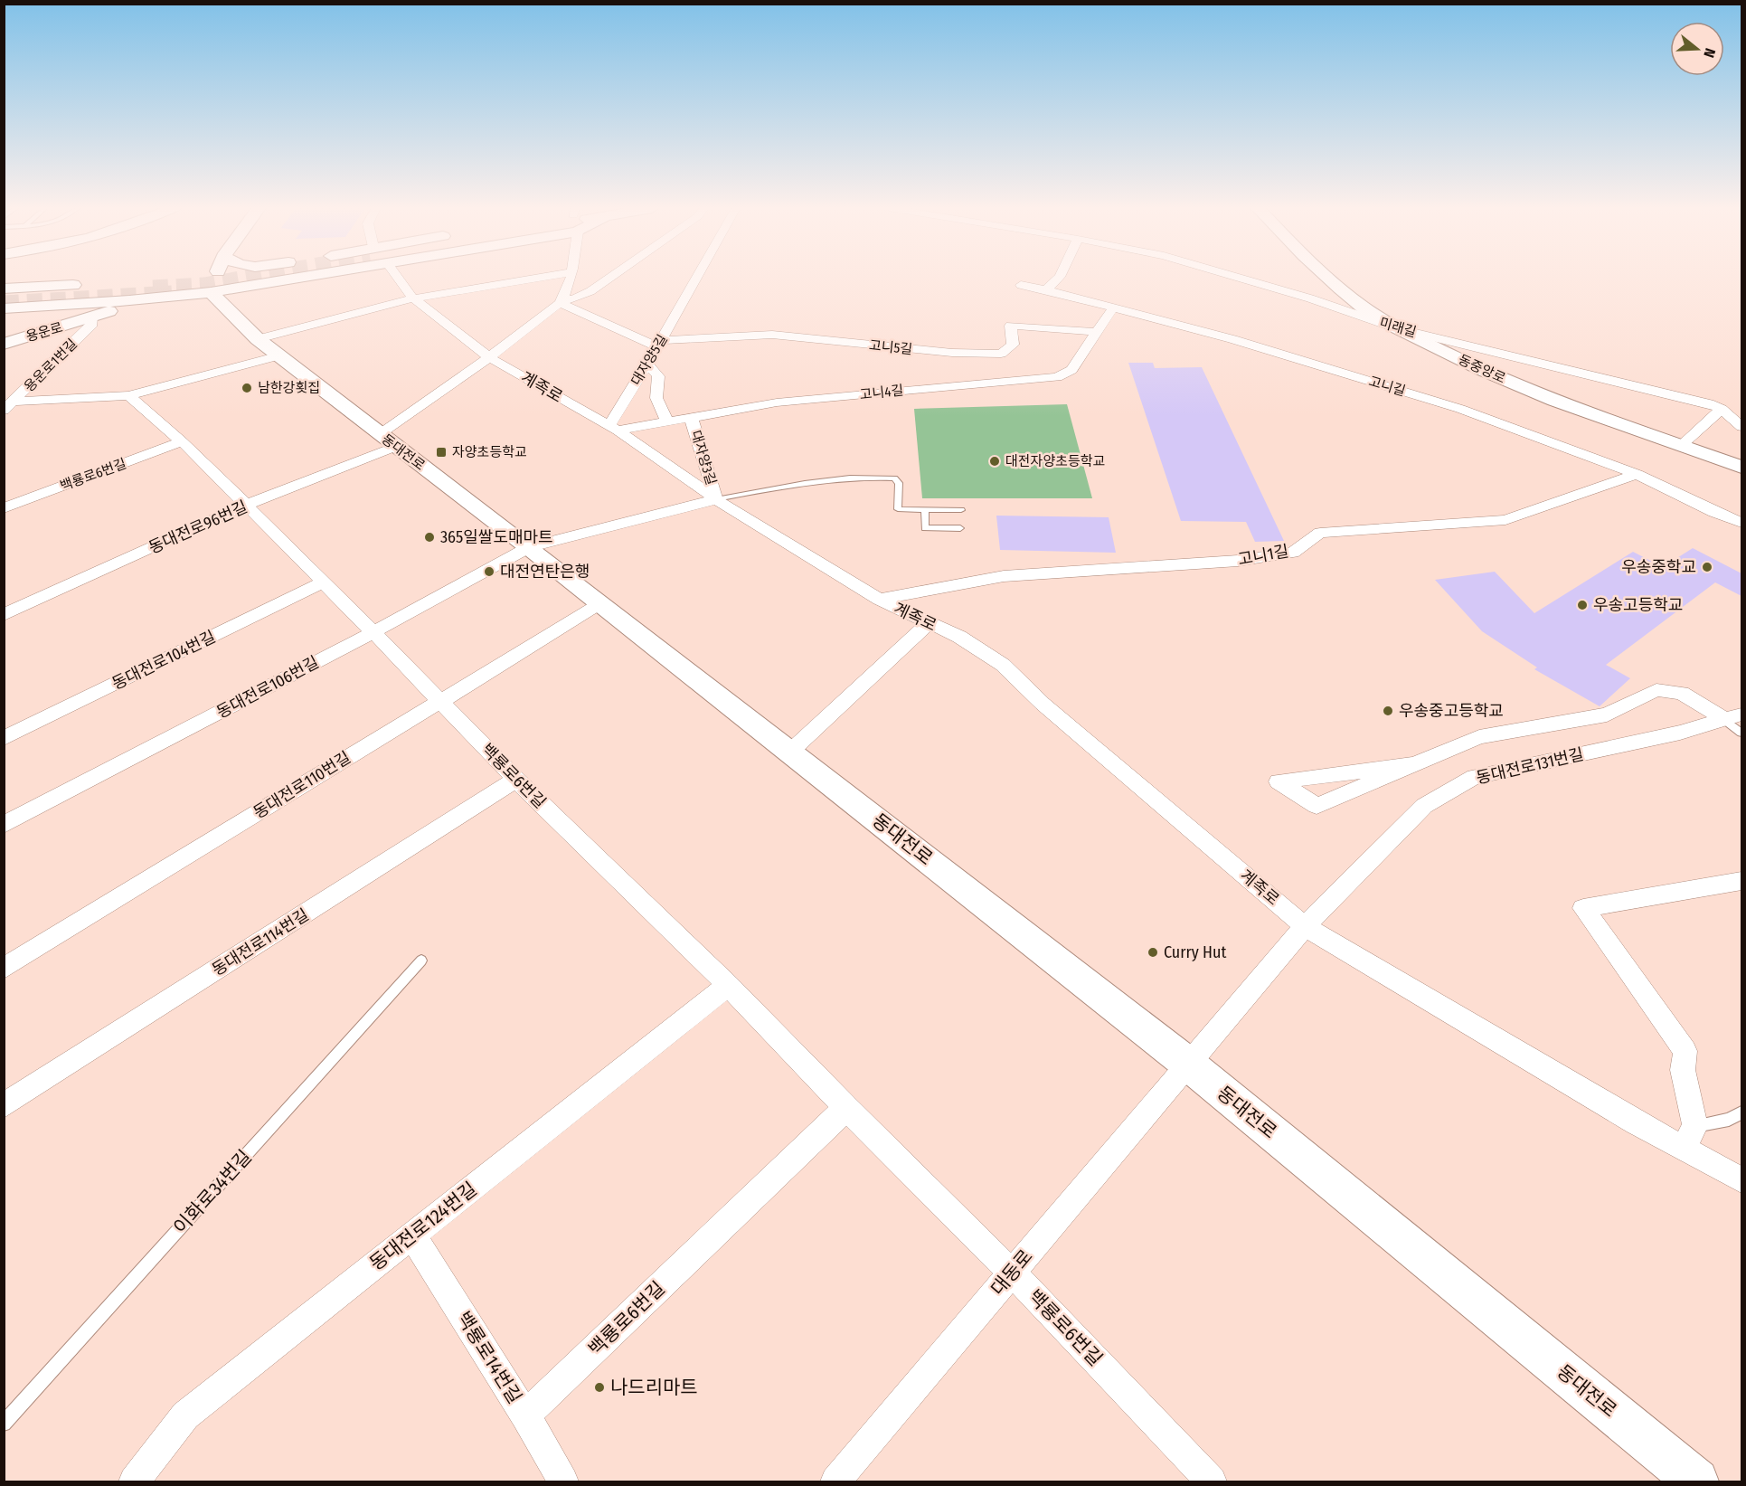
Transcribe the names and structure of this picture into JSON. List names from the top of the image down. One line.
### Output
{"streets":{"main road":["용운로","동중앙로","동대전로"],"street":["미래길","고니5길","대자양5길","용운로1번길","고니길","계족로","고니4길","대자양3길","백룡로6번길","동대전로96번길","고니1길","동대전로104번길","동대전로106번길","동대전로131번길","동대전로110번길","동대전로114번길","동대전로124번길","대동로","백룡로14번길"],"lane":["이화로34번길"]},"crossings":[["미래길","동중앙로"],["용운로","용운로1번길"],["용운로","동대전로"],["고니5길","대자양5길"],["고니5길","고니4길"],["대자양5길","계족로"],["대자양5길","고니4길"],["고니길","고니4길"],["고니길","고니1길"],["계족로","고니4길"],["계족로","대자양3길"],["계족로","고니1길"],["계족로","동대전로131번길"],["고니4길","대자양3길"],["동대전로","동대전로96번길"],["동대전로","동대전로106번길"],["동대전로","동대전로131번길"],["동대전로","동대전로110번길"],["동대전로","대동로"],["백룡로6번길","동대전로96번길"],["백룡로6번길","동대전로104번길"],["백룡로6번길","동대전로106번길"],["백룡로6번길","동대전로110번길"],["백룡로6번길","동대전로114번길"],["백룡로6번길","동대전로124번길"],["백룡로6번길","대동로"],["백룡로6번길","백룡로14번길"],["동대전로131번길","대동로"],["동대전로124번길","백룡로14번길"]],"places":{"other":["남한강횟집","대전자양초등학교","365일쌀도매마트","우송중학교","대전연탄은행","우송고등학교","우송중고등학교","Curry Hut","나드리마트"],"transit":["자양초등학교"]},"north":"right"}
